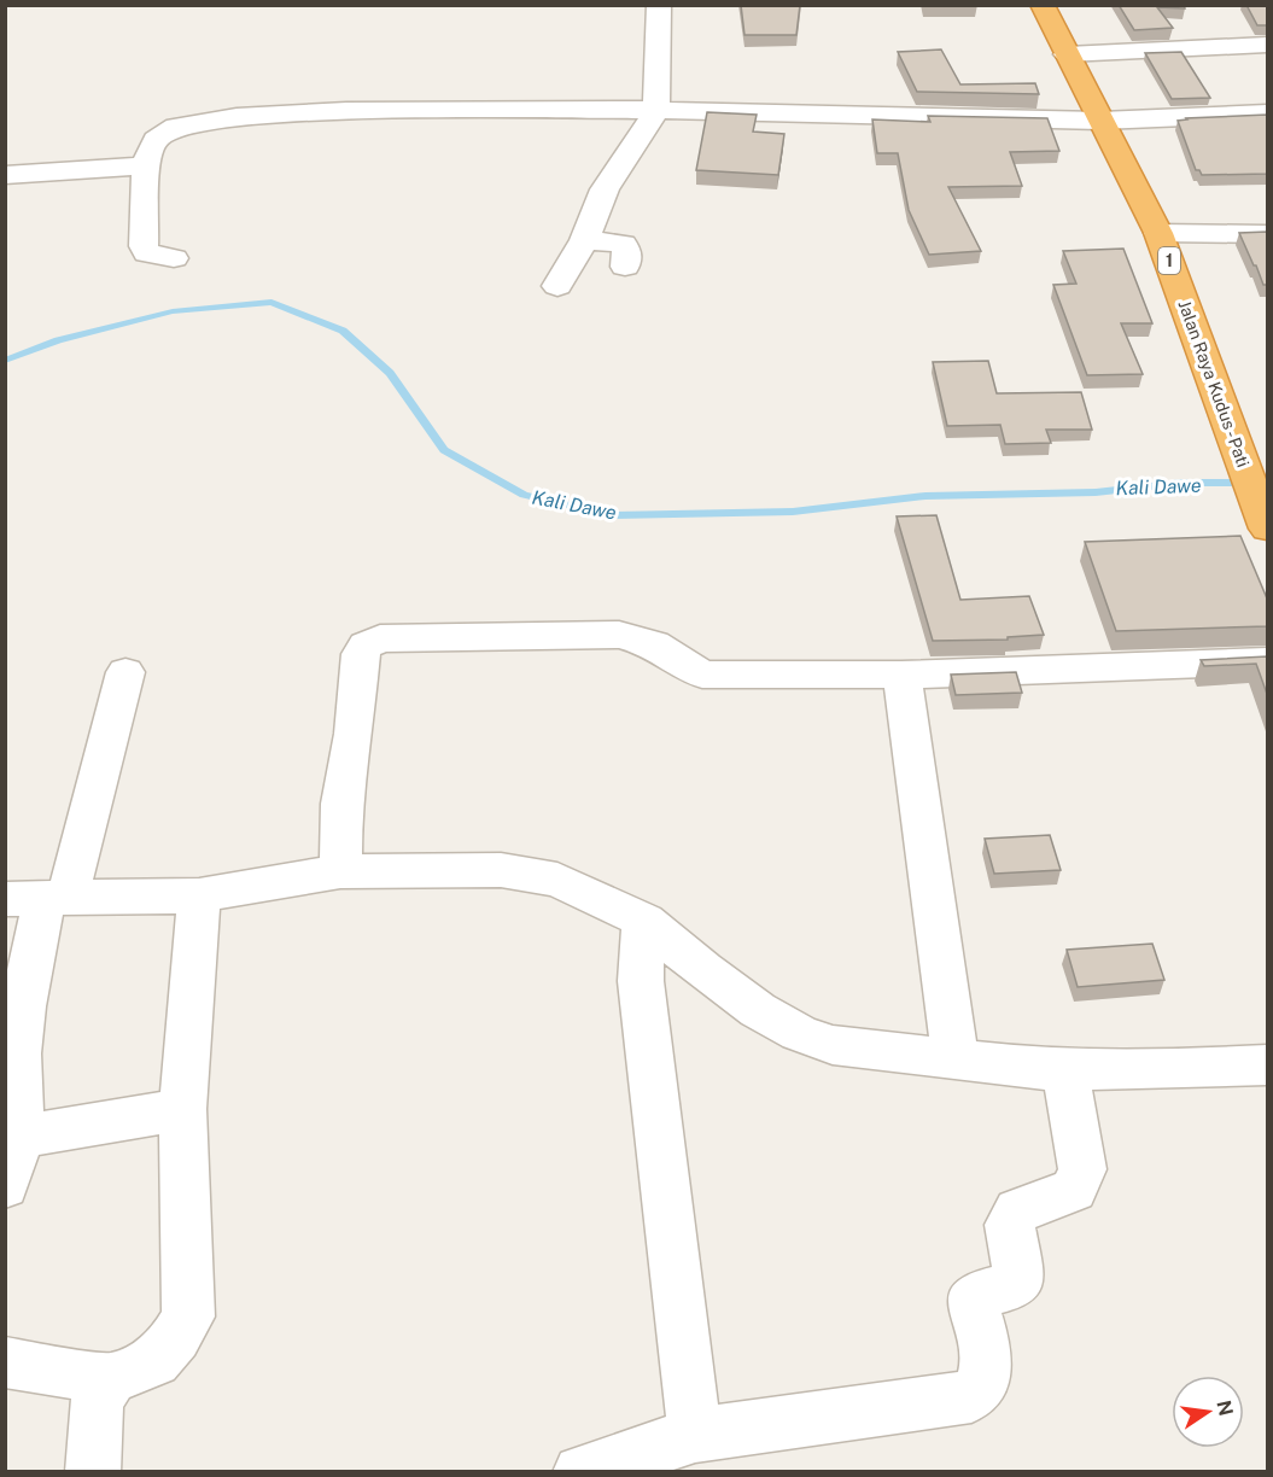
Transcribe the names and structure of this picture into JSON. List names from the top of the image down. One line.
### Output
{"streets":{"highway":["1","Jalan Raya Kudus - Pati"]},"water":["Kali Dawe"],"north":"right"}
